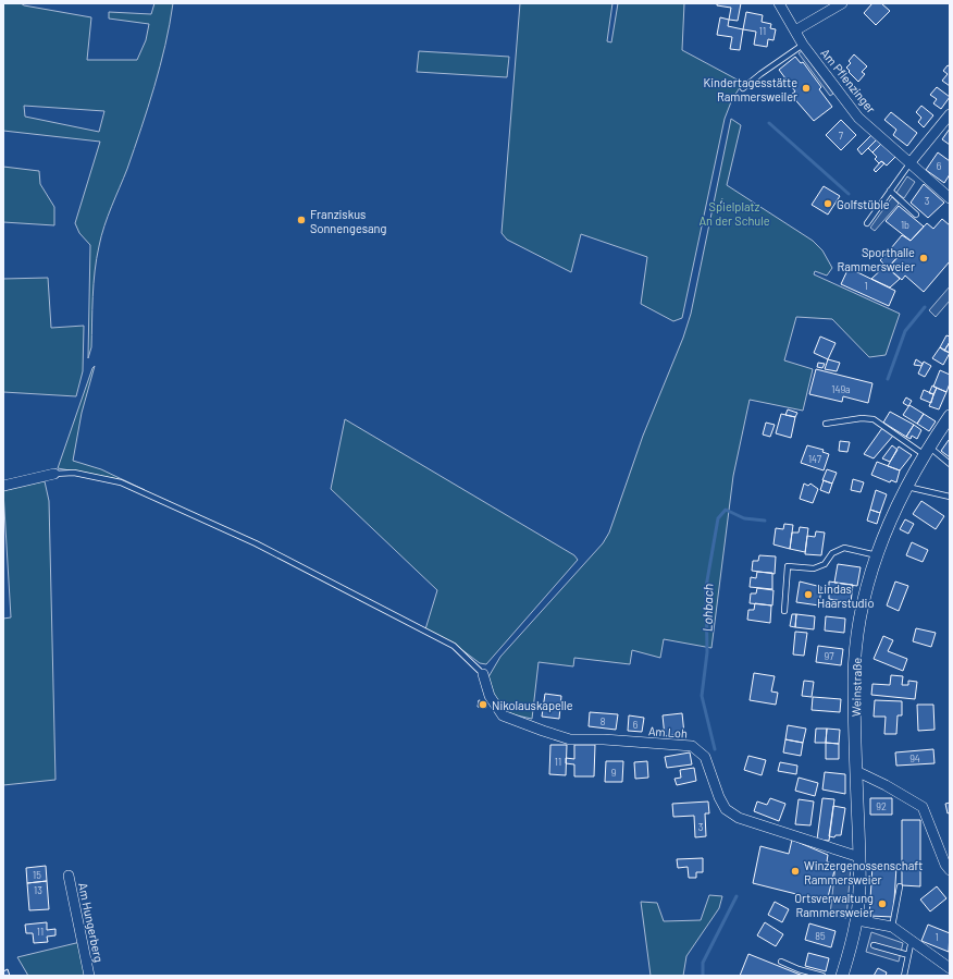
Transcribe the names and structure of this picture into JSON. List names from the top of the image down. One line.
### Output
{"streets":{"street":["Am Pflenzinger","Weinstraße","Am Loh","Am Hungerberg"]},"crossings":[["Weinstraße","Am Loh"]],"water":["Lohbach"],"parks":["Spielplatz An der Schule"],"places":["Kindertagesstätte Rammersweiler","Golfstüble","Franziskus Sonnengesang","Sporthalle Rammersweier","Lindas Haarstudio","Nikolauskapelle","Winzergenossenschaft Rammersweier","Ortsverwaltung Rammersweier"],"house_numbers":["11","7","6","3","1b","1","149a","147","97","8","6","94","11","9","92","3","15","13","11","85","1"]}
